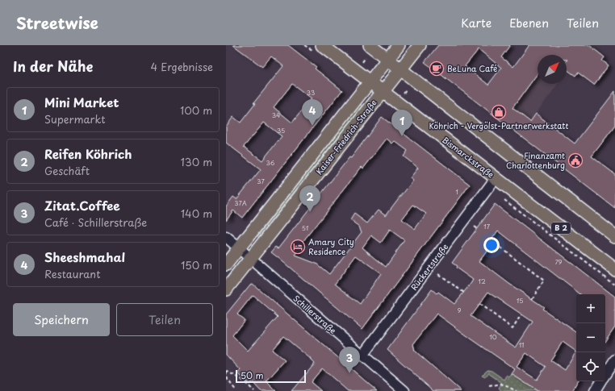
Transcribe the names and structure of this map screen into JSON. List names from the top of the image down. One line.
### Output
{"streets":{"main road":["Kaiser-Friedrich-Straße","Bismarckstraße","B 2"],"street":["Rückertstraße","Schillerstraße"]},"crossings":[["Kaiser-Friedrich-Straße","Bismarckstraße"],["Kaiser-Friedrich-Straße","Schillerstraße"],["Bismarckstraße","Rückertstraße"],["Rückertstraße","Schillerstraße"]],"places":{"cafe":["BeLuna Café"],"shop":["Köhrich - Vergölst-Partnerwerkstatt"],"public building":["Finanzamt Charlottenburg"],"hotel":["Amary City Residence"]},"house_numbers":["33","34","35","36","37","1","37A","17","51","79","12","15","9","10","11"],"scale_bar":"50 m","north":"top right","page":{"header":"Streetwise","nav":["Karte","Ebenen","Teilen"],"heading":["In der Nähe","4 Ergebnisse"],"list":[{"mark":"1","name":"Mini Market","note":"Supermarkt","value":"100 m"},{"mark":"2","name":"Reifen Köhrich","note":"Geschäft","value":"130 m"},{"mark":"3","name":"Zitat.Coffee","note":"Café · Schillerstraße","value":"140 m"},{"mark":"4","name":"Sheeshmahal","note":"Restaurant","value":"150 m"}],"pins":["4","1","2","3"],"buttons":["Speichern","Teilen"],"map_buttons":["+","−"],"scale":"50 m"}}
